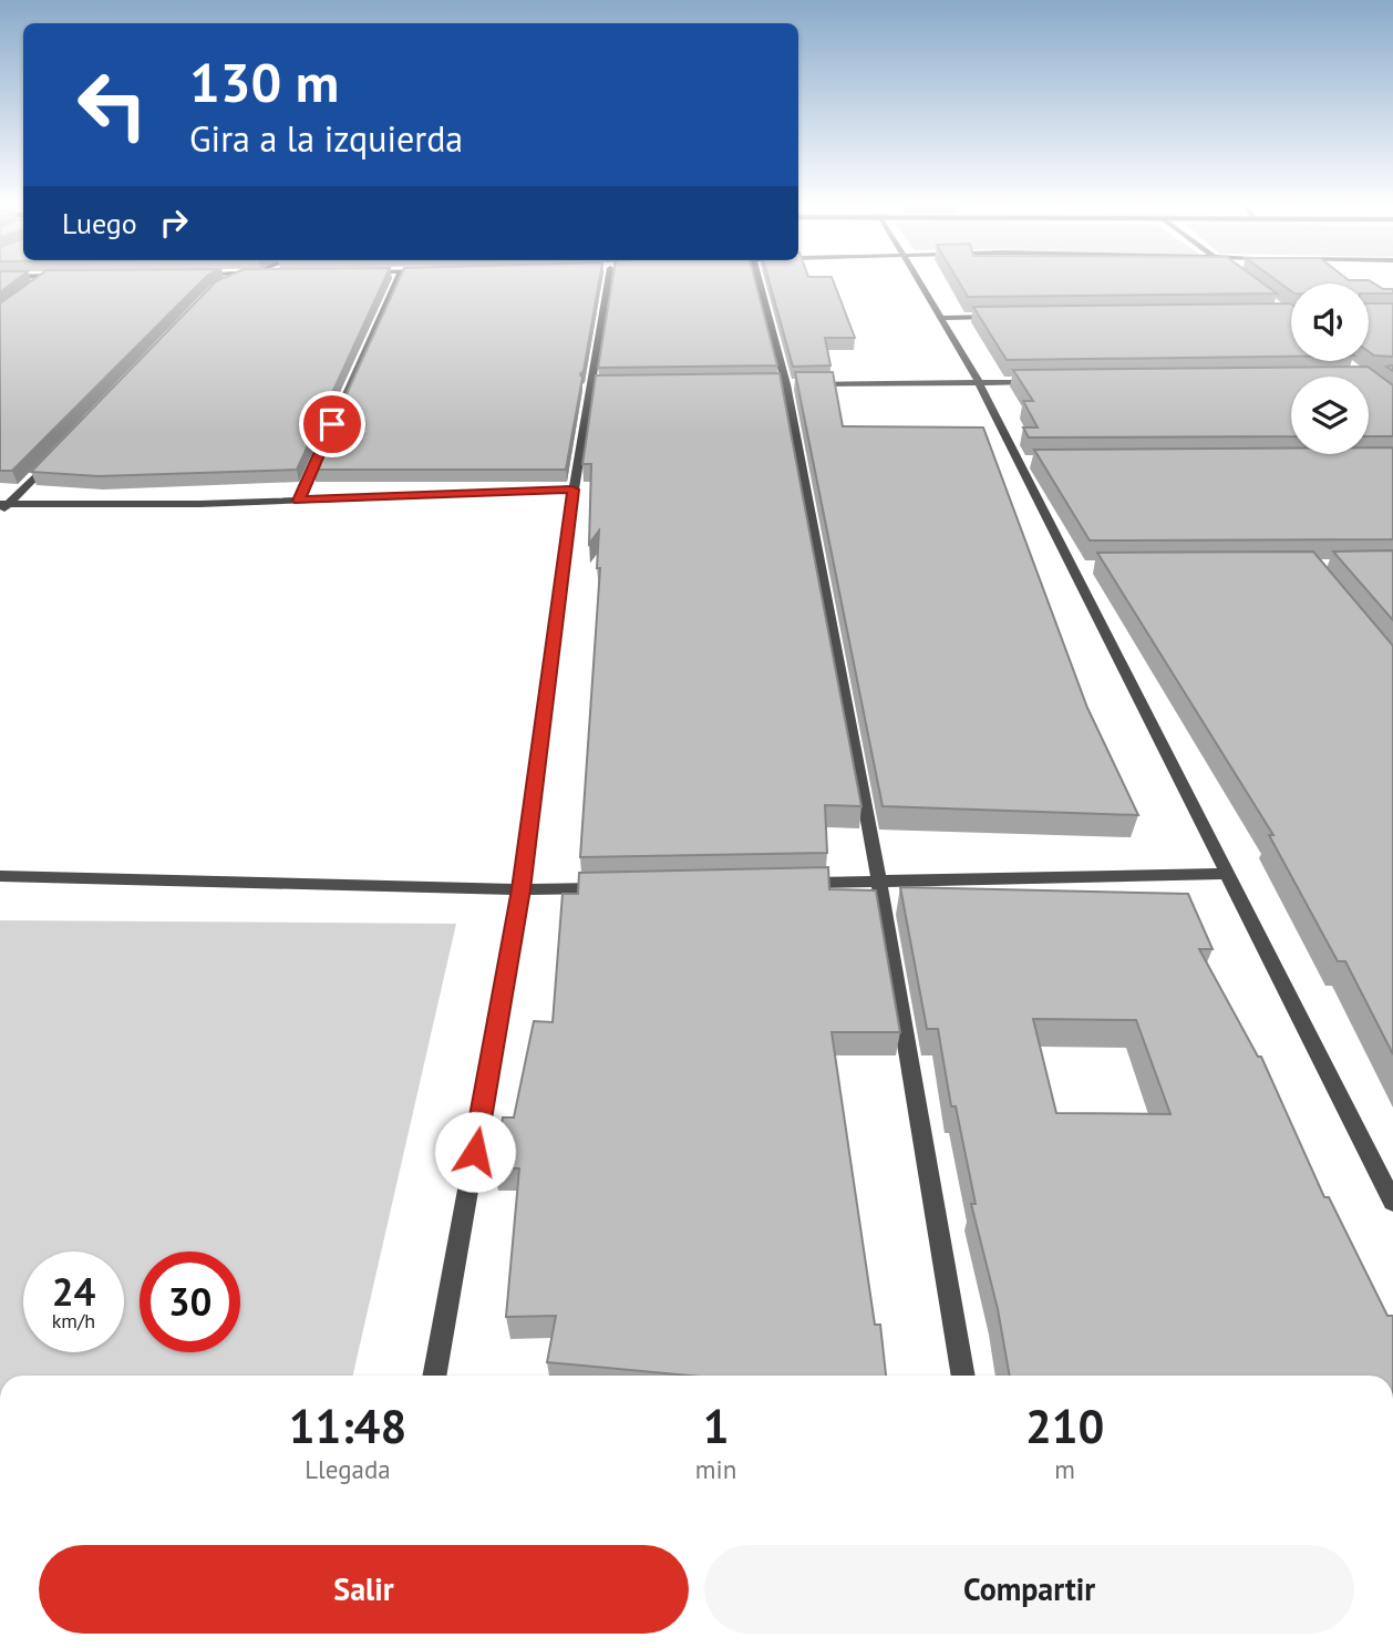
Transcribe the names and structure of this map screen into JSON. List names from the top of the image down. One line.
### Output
{"page":{"turn":["130 m","Gira a la izquierda"],"then":"Luego","speed":"24 km/h","limit":"30","eta":["11:48","Llegada","1","min","210","m"],"buttons":["Salir","Compartir"]}}
